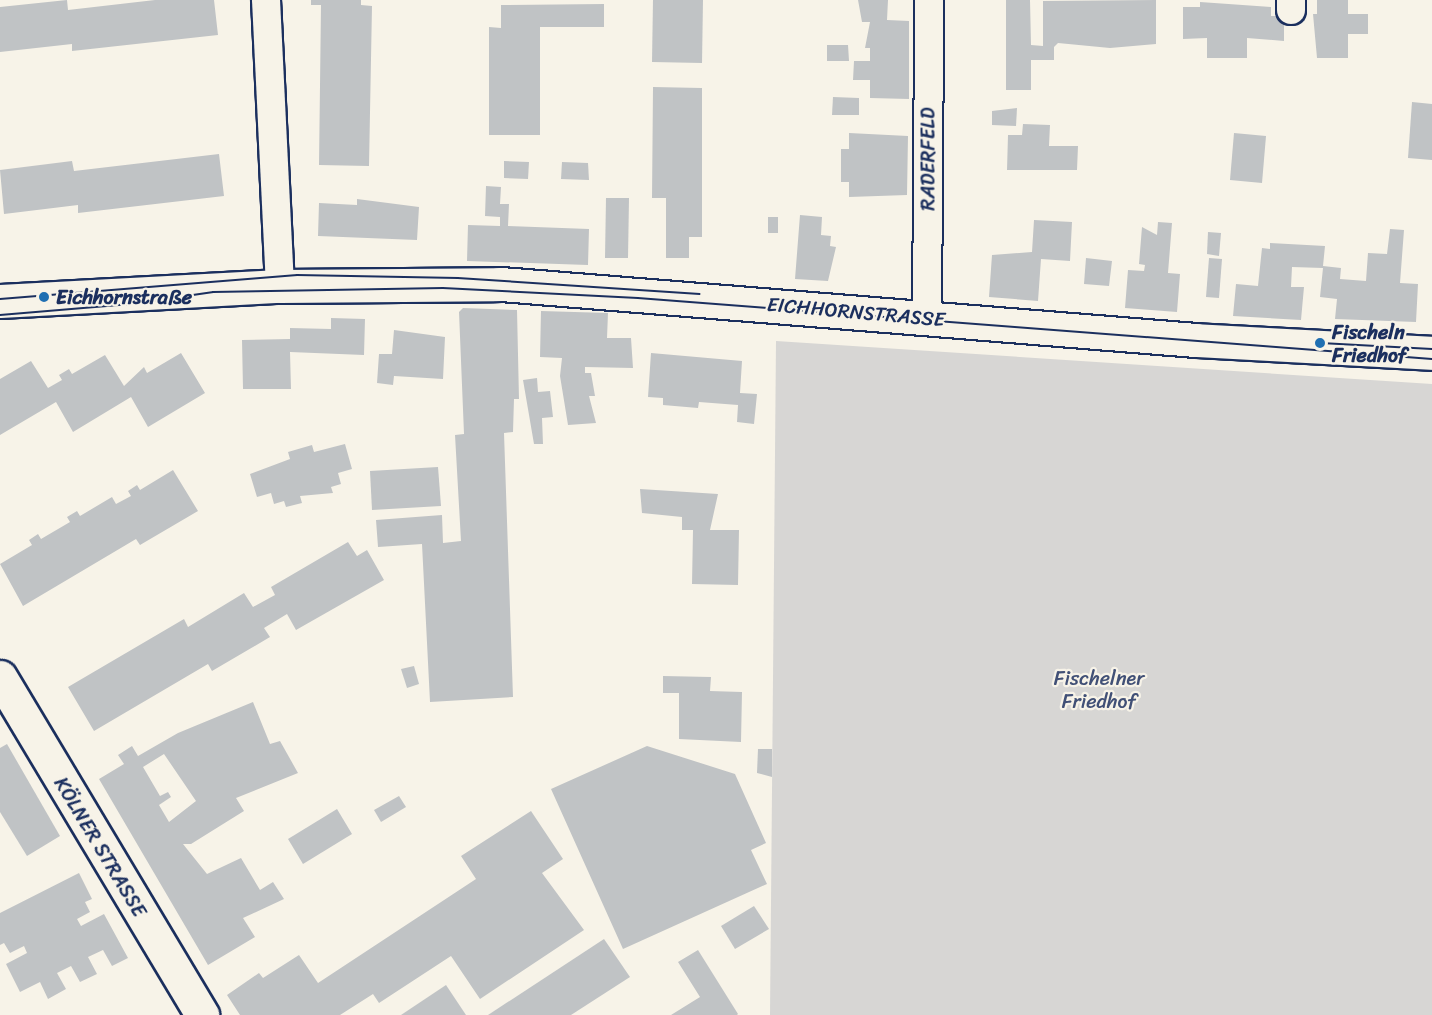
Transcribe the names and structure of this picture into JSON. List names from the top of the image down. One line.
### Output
{"streets":{"street":["RADERFELD","EICHHORNSTRASSE","KÖLNER STRASSE"]},"crossings":[["RADERFELD","EICHHORNSTRASSE"]],"parks":["Fischelner Friedhof"],"places":["Eichhornstraße","Fischeln Friedhof"]}
